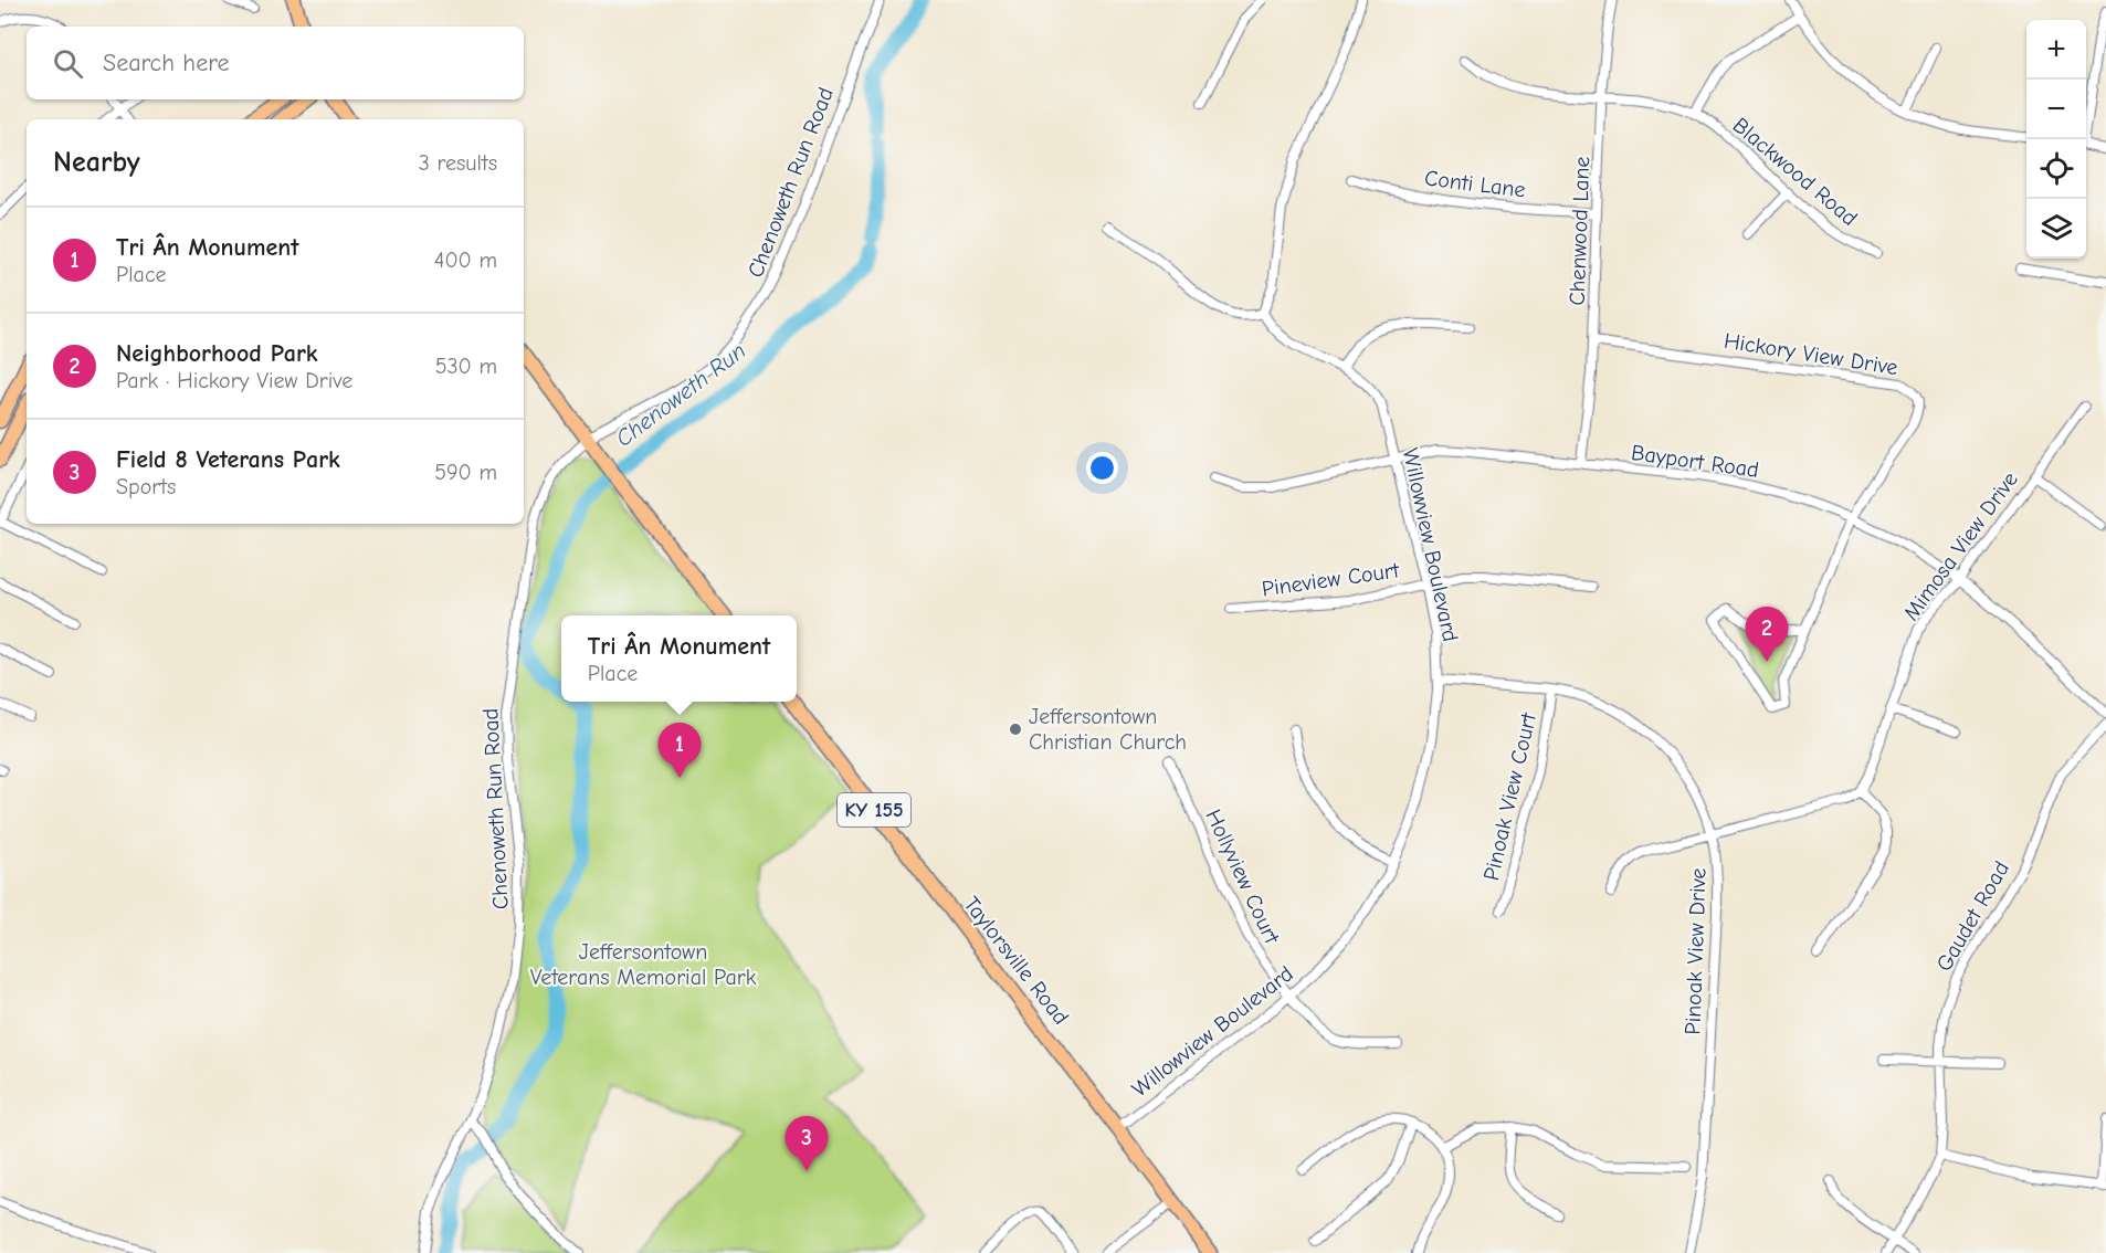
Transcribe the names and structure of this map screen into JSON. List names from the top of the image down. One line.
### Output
{"streets":{"main road":["KY 155","Taylorsville Road"],"street":["Blackwood Road","Chenoweth Run Road","Conti Lane","Chenwood Lane","Hickory View Drive","Bayport Road","Willowview Boulevard","Mimosa View Drive","Pineview Court","Pinoak View Court","Hollyview Court","Gaudet Road","Pinoak View Drive"]},"crossings":[["Blackwood Road","Chenwood Lane"],["Conti Lane","Chenwood Lane"],["Chenwood Lane","Hickory View Drive"],["Chenwood Lane","Bayport Road"],["Hickory View Drive","Bayport Road"],["Bayport Road","Willowview Boulevard"],["Bayport Road","Mimosa View Drive"],["Willowview Boulevard","Pineview Court"],["Willowview Boulevard","Hollyview Court"],["Willowview Boulevard","Pinoak View Drive"],["Willowview Boulevard","Taylorsville Road"],["Pinoak View Court","Pinoak View Drive"]],"water":["Chenoweth Run"],"parks":["Jeffersontown Veterans Memorial Park"],"places":["Jeffersontown Christian Church"],"page":{"map_buttons":["+","−"],"search":"Search here","heading":["Nearby","3 results"],"list":[{"mark":"1","name":"Tri Ân Monument","note":"Place","value":"400 m"},{"mark":"2","name":"Neighborhood Park","note":"Park · Hickory View Drive","value":"530 m"},{"mark":"3","name":"Field 8 Veterans Park","note":"Sports","value":"590 m"}],"pins":["2","1","3"],"popup":["Tri Ân Monument","Place"]}}
